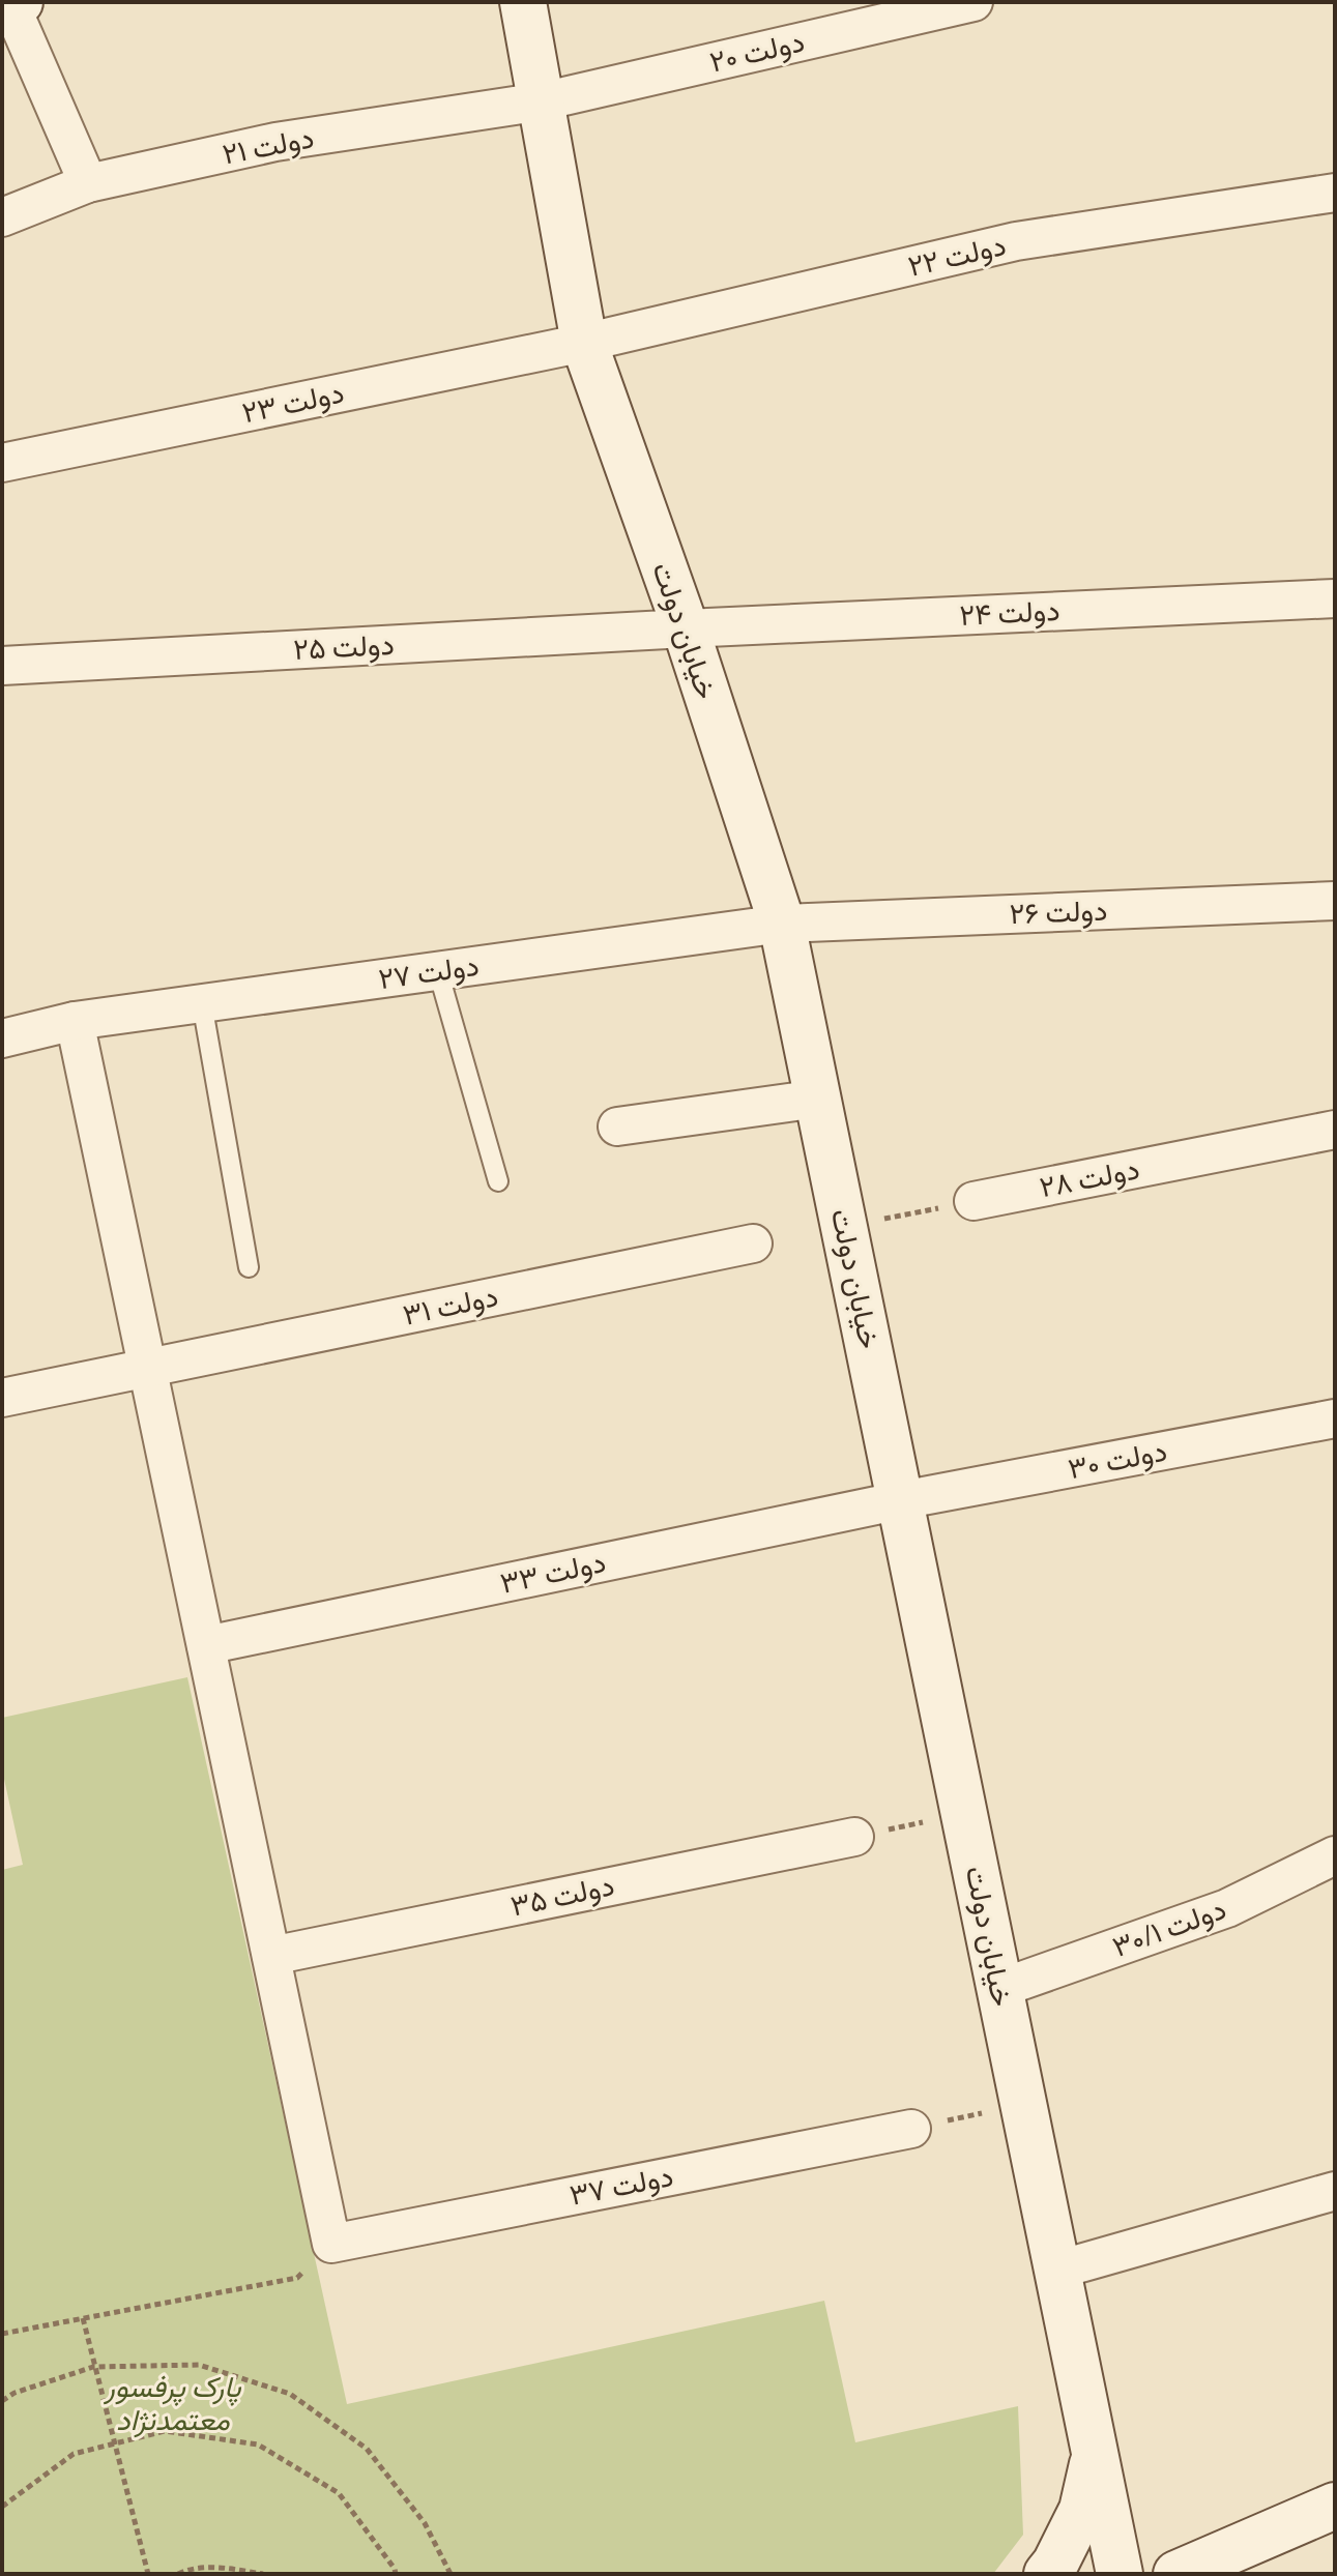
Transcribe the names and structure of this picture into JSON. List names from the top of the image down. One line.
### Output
{"streets":{"street":["دولت ۲۰","دولت ۲۱","دولت ۲۲","دولت ۲۳","دولت ۲۴","خیابان دولت","دولت ۲۵","دولت ۲۶","دولت ۲۷","دولت ۲۸","دولت ۳۱","دولت ۳۰","دولت ۳۳","دولت ۳۵","دولت ۳۰/۱","دولت ۳۷"]},"crossings":[["دولت ۲۰","دولت ۲۱"],["دولت ۲۰","خیابان دولت"],["دولت ۲۱","خیابان دولت"],["دولت ۲۲","دولت ۲۳"],["دولت ۲۲","خیابان دولت"],["دولت ۲۳","خیابان دولت"],["دولت ۲۴","خیابان دولت"],["دولت ۲۴","دولت ۲۵"],["خیابان دولت","دولت ۲۵"],["خیابان دولت","دولت ۲۶"],["خیابان دولت","دولت ۲۷"],["خیابان دولت","دولت ۳۰"],["خیابان دولت","دولت ۳۳"],["خیابان دولت","دولت ۳۰/۱"],["دولت ۲۶","دولت ۲۷"],["دولت ۳۰","دولت ۳۳"]],"parks":["پارک پرفسور معتمدنژاد"]}
